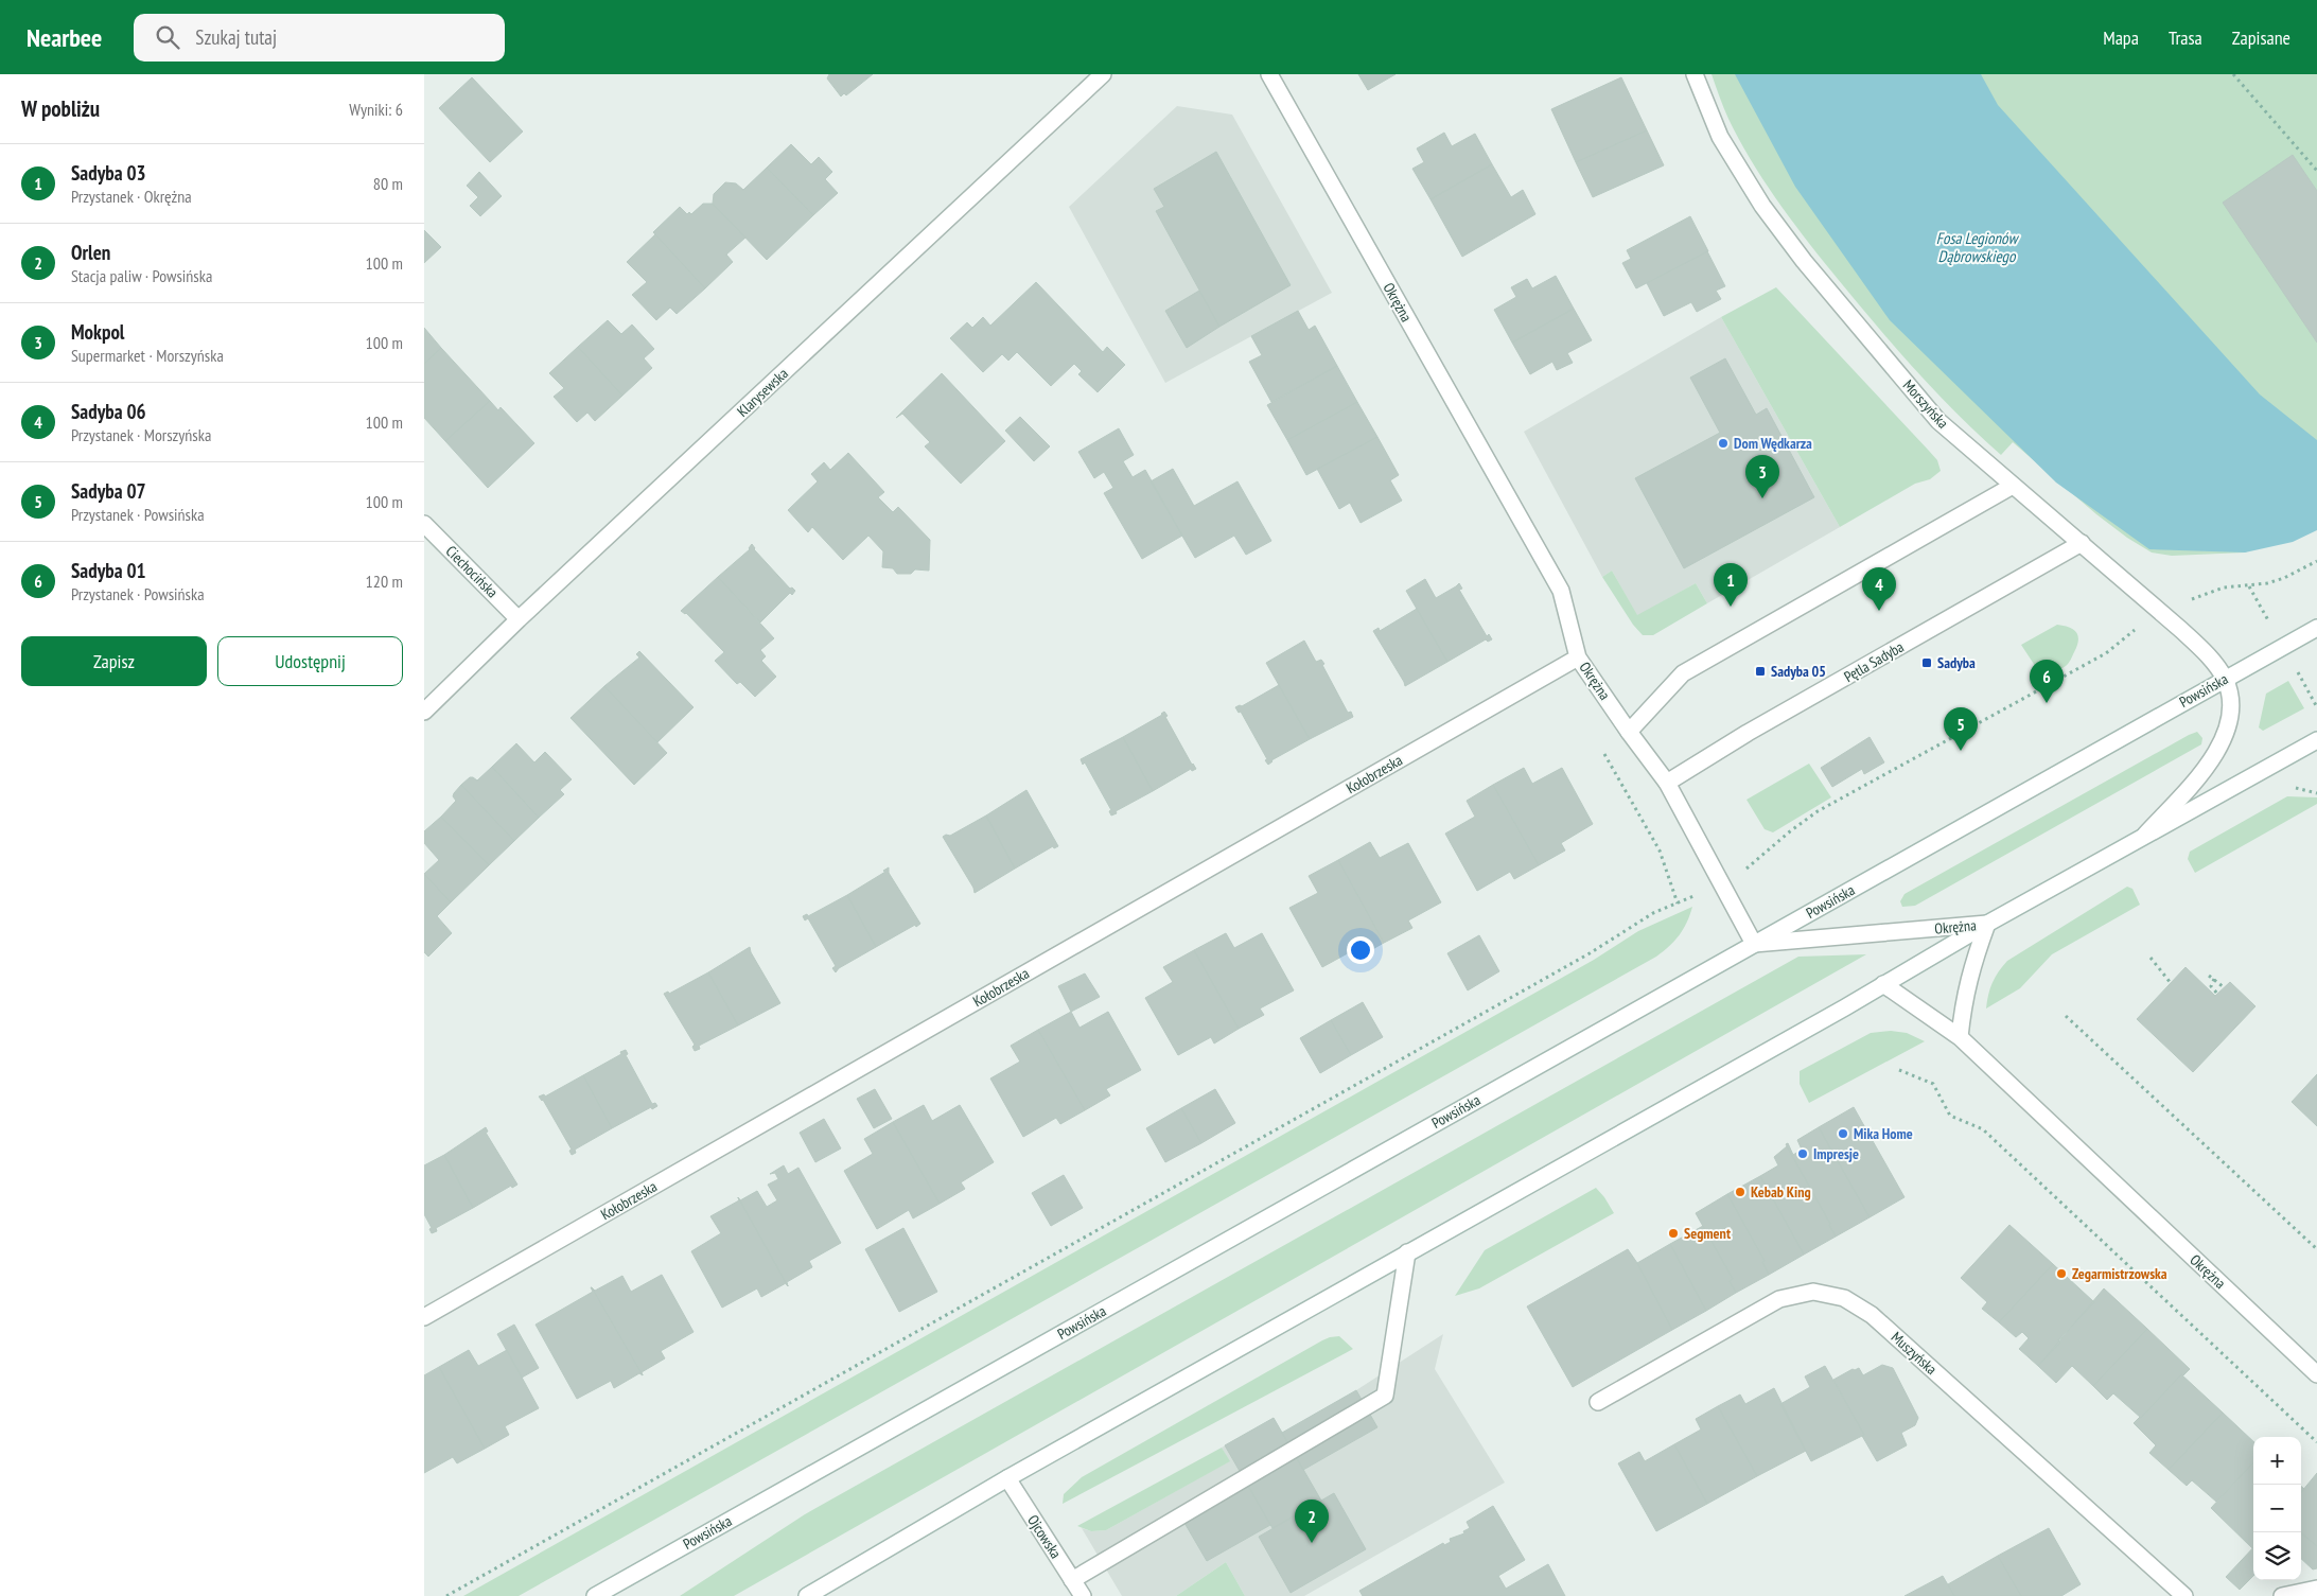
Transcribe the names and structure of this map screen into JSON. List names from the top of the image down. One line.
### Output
{"streets":{"street":["Okrężna","Klarysewska","Morszyńska","Ciechocińska","Pętla Sadyba","Powsińska","Kołobrzeska","Muszyńska","Ojcowska"]},"crossings":[["Okrężna","Pętla Sadyba"],["Okrężna","Powsińska"],["Okrężna","Kołobrzeska"],["Klarysewska","Ciechocińska"],["Morszyńska","Pętla Sadyba"],["Morszyńska","Powsińska"]],"water":["Fosa Legionów Dąbrowskiego"],"places":{"other":["Dom Wędkarza","Mika Home","Impresje","Kebab King","Segment","Zegarmistrzowska"],"transit":["Sadyba","Sadyba 05"]},"page":{"header":"Nearbee","search":"Szukaj tutaj","nav":["Mapa","Trasa","Zapisane"],"heading":["W pobliżu","Wyniki: 6"],"list":[{"mark":"1","name":"Sadyba 03","note":"Przystanek · Okrężna","value":"80 m"},{"mark":"2","name":"Orlen","note":"Stacja paliw · Powsińska","value":"100 m"},{"mark":"3","name":"Mokpol","note":"Supermarket · Morszyńska","value":"100 m"},{"mark":"4","name":"Sadyba 06","note":"Przystanek · Morszyńska","value":"100 m"},{"mark":"5","name":"Sadyba 07","note":"Przystanek · Powsińska","value":"100 m"},{"mark":"6","name":"Sadyba 01","note":"Przystanek · Powsińska","value":"120 m"}],"pins":["3","1","4","6","5","2"],"buttons":["Zapisz","Udostępnij"],"map_buttons":["+","−"]}}
